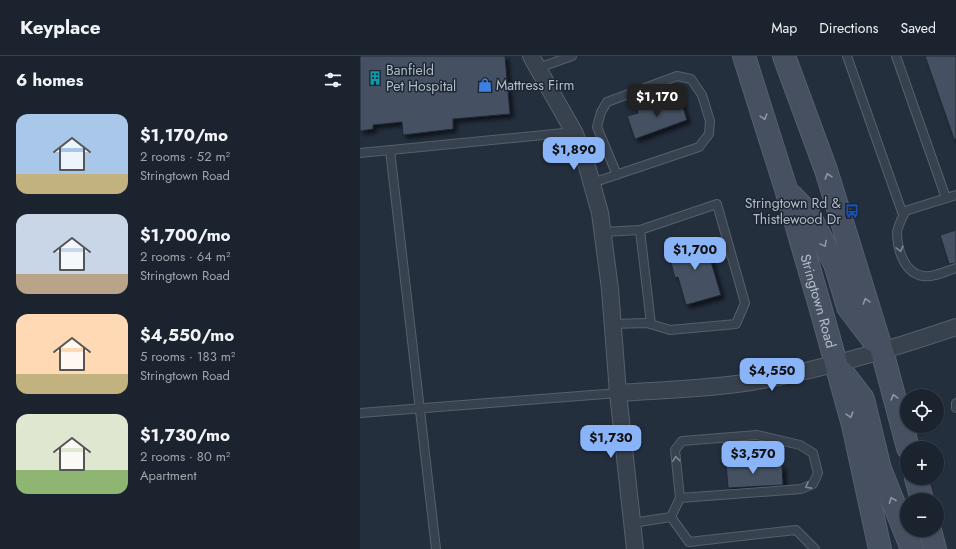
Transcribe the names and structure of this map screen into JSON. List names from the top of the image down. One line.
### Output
{"streets":{"main road":["Stringtown Road"]},"places":{"building":["Banfield Pet Hospital"],"shop":["Mattress Firm"],"bus stop":["Stringtown Rd & Thistlewood Dr"]},"page":{"header":"Keyplace","nav":["Map","Directions","Saved"],"heading":"6 homes","price":["$1,170","$1,890","$1,700","$4,550","$1,730","$3,570"],"list":[{"name":"$1,170/mo","note":"2 rooms · 52 m² · Stringtown Road"},{"name":"$1,700/mo","note":"2 rooms · 64 m² · Stringtown Road"},{"name":"$4,550/mo","note":"5 rooms · 183 m² · Stringtown Road"},{"name":"$1,730/mo","note":"2 rooms · 80 m² · Apartment"}],"map_buttons":["+","−"]}}
